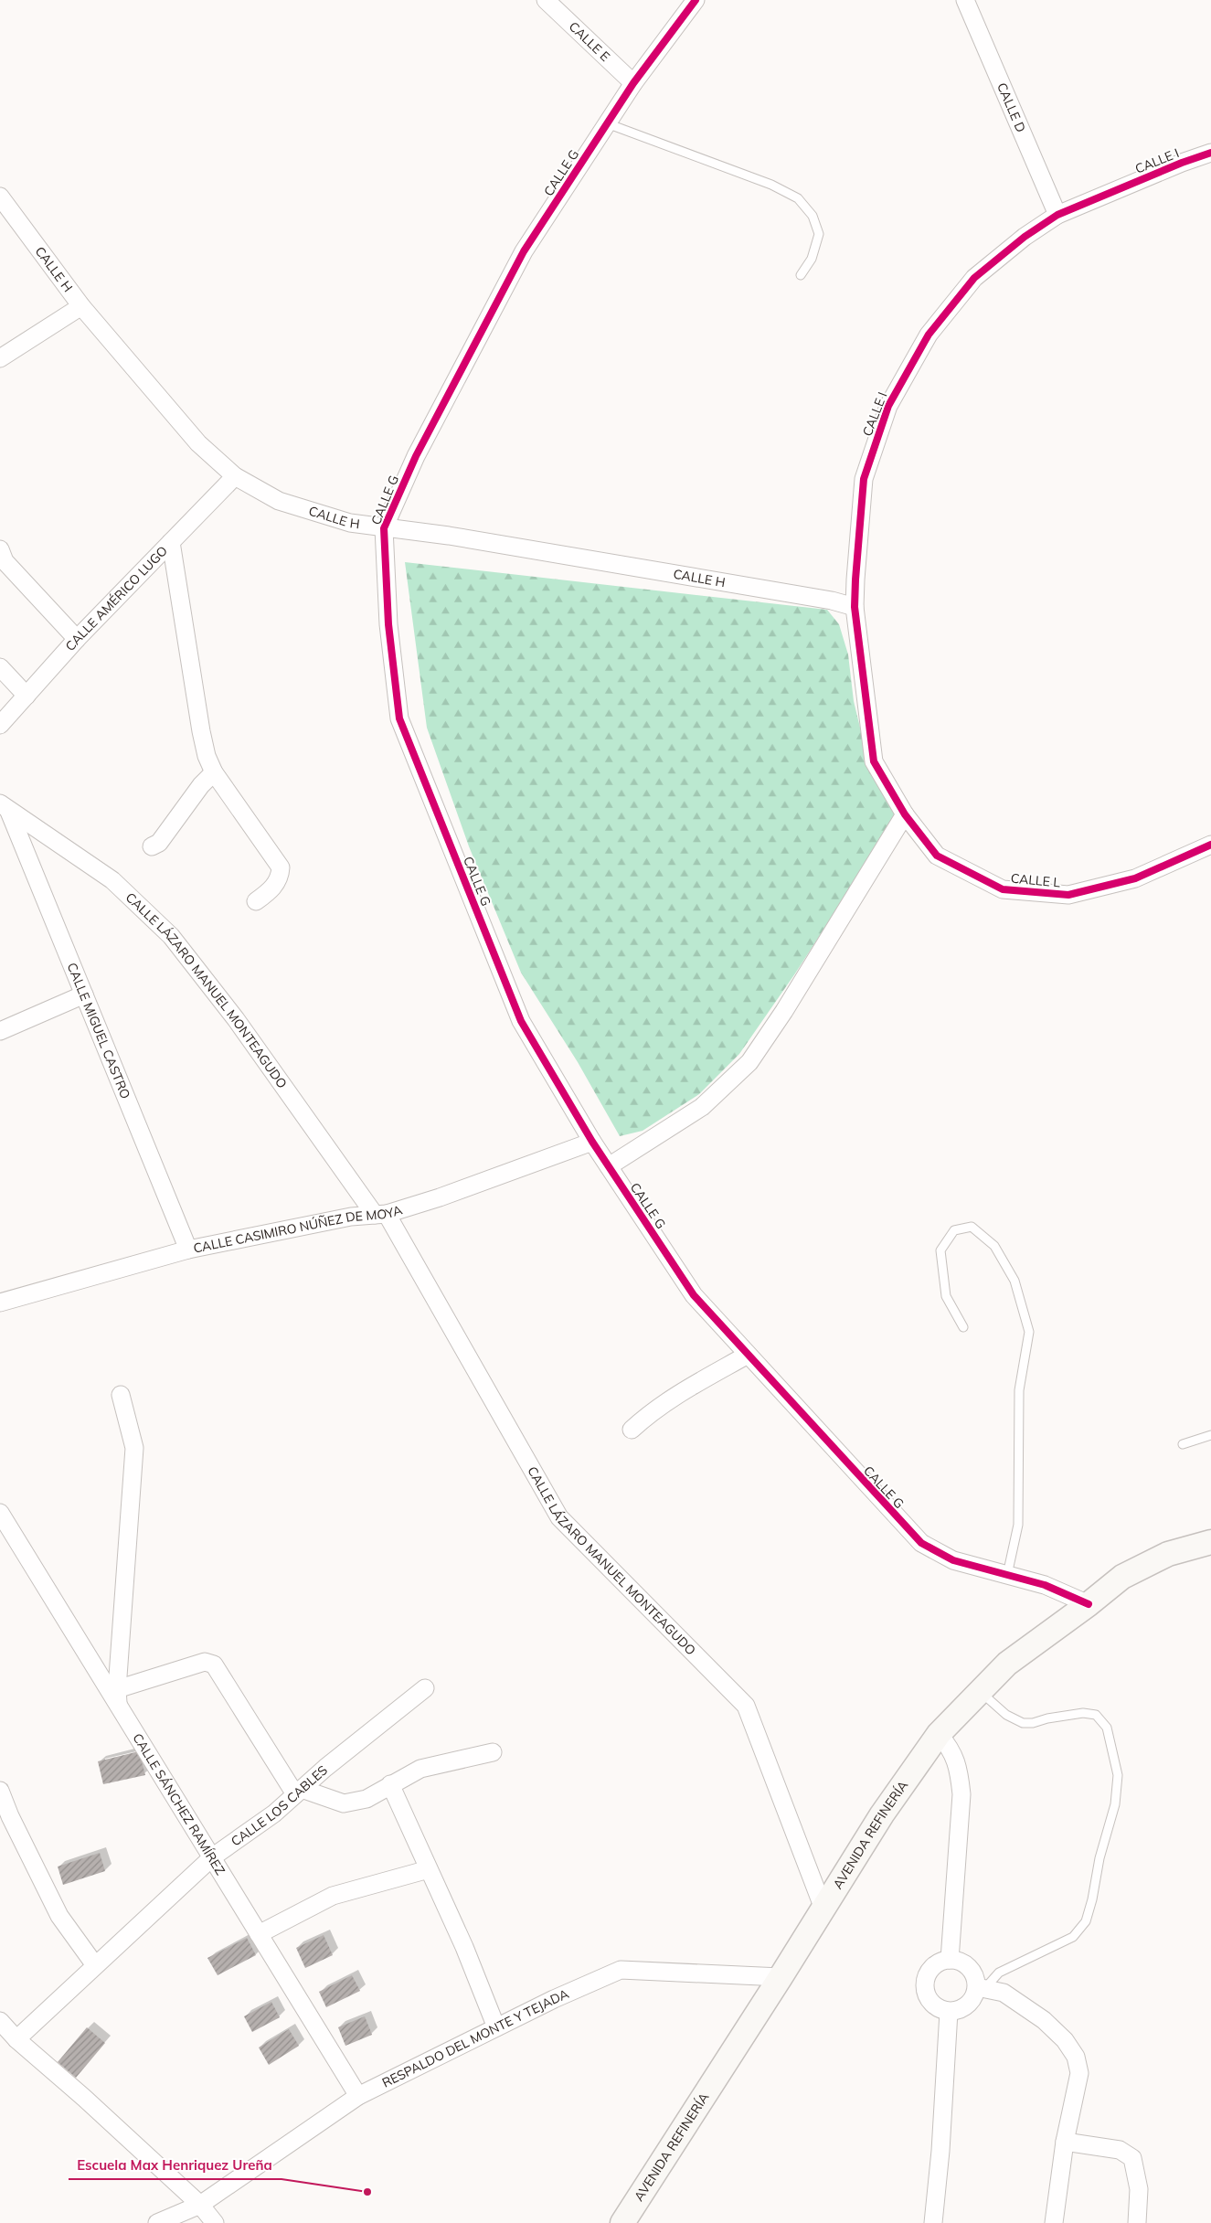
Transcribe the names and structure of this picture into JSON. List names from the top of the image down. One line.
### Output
{"streets":{"main road":["AVENIDA REFINERÍA"],"street":["CALLE E","CALLE D","CALLE I","CALLE G","CALLE H","CALLE AMÉRICO LUGO","CALLE L","CALLE LÁZARO MANUEL MONTEAGUDO","CALLE MIGUEL CASTRO","CALLE CASIMIRO NÚÑEZ DE MOYA","CALLE SÁNCHEZ RAMÍREZ","CALLE LOS CABLES","RESPALDO DEL MONTE Y TEJADA"]},"crossings":[["CALLE E","CALLE G"],["CALLE D","CALLE I"],["CALLE I","CALLE H"],["CALLE I","CALLE L"],["CALLE G","CALLE H"],["CALLE G","CALLE CASIMIRO NÚÑEZ DE MOYA"],["CALLE G","AVENIDA REFINERÍA"],["CALLE H","CALLE AMÉRICO LUGO"],["CALLE LÁZARO MANUEL MONTEAGUDO","CALLE MIGUEL CASTRO"],["CALLE LÁZARO MANUEL MONTEAGUDO","CALLE CASIMIRO NÚÑEZ DE MOYA"],["CALLE LÁZARO MANUEL MONTEAGUDO","AVENIDA REFINERÍA"],["CALLE MIGUEL CASTRO","CALLE CASIMIRO NÚÑEZ DE MOYA"],["CALLE SÁNCHEZ RAMÍREZ","CALLE LOS CABLES"],["CALLE SÁNCHEZ RAMÍREZ","RESPALDO DEL MONTE Y TEJADA"],["AVENIDA REFINERÍA","RESPALDO DEL MONTE Y TEJADA"]],"places":["Escuela Max Henriquez Ureña"]}
